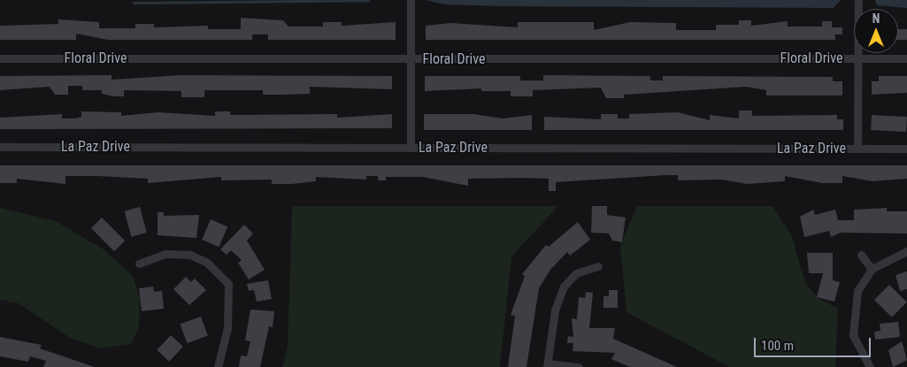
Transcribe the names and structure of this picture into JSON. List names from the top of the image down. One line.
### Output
{"streets":{"street":["Floral Drive","La Paz Drive"]},"scale_bar":"100 m","north":"top"}
